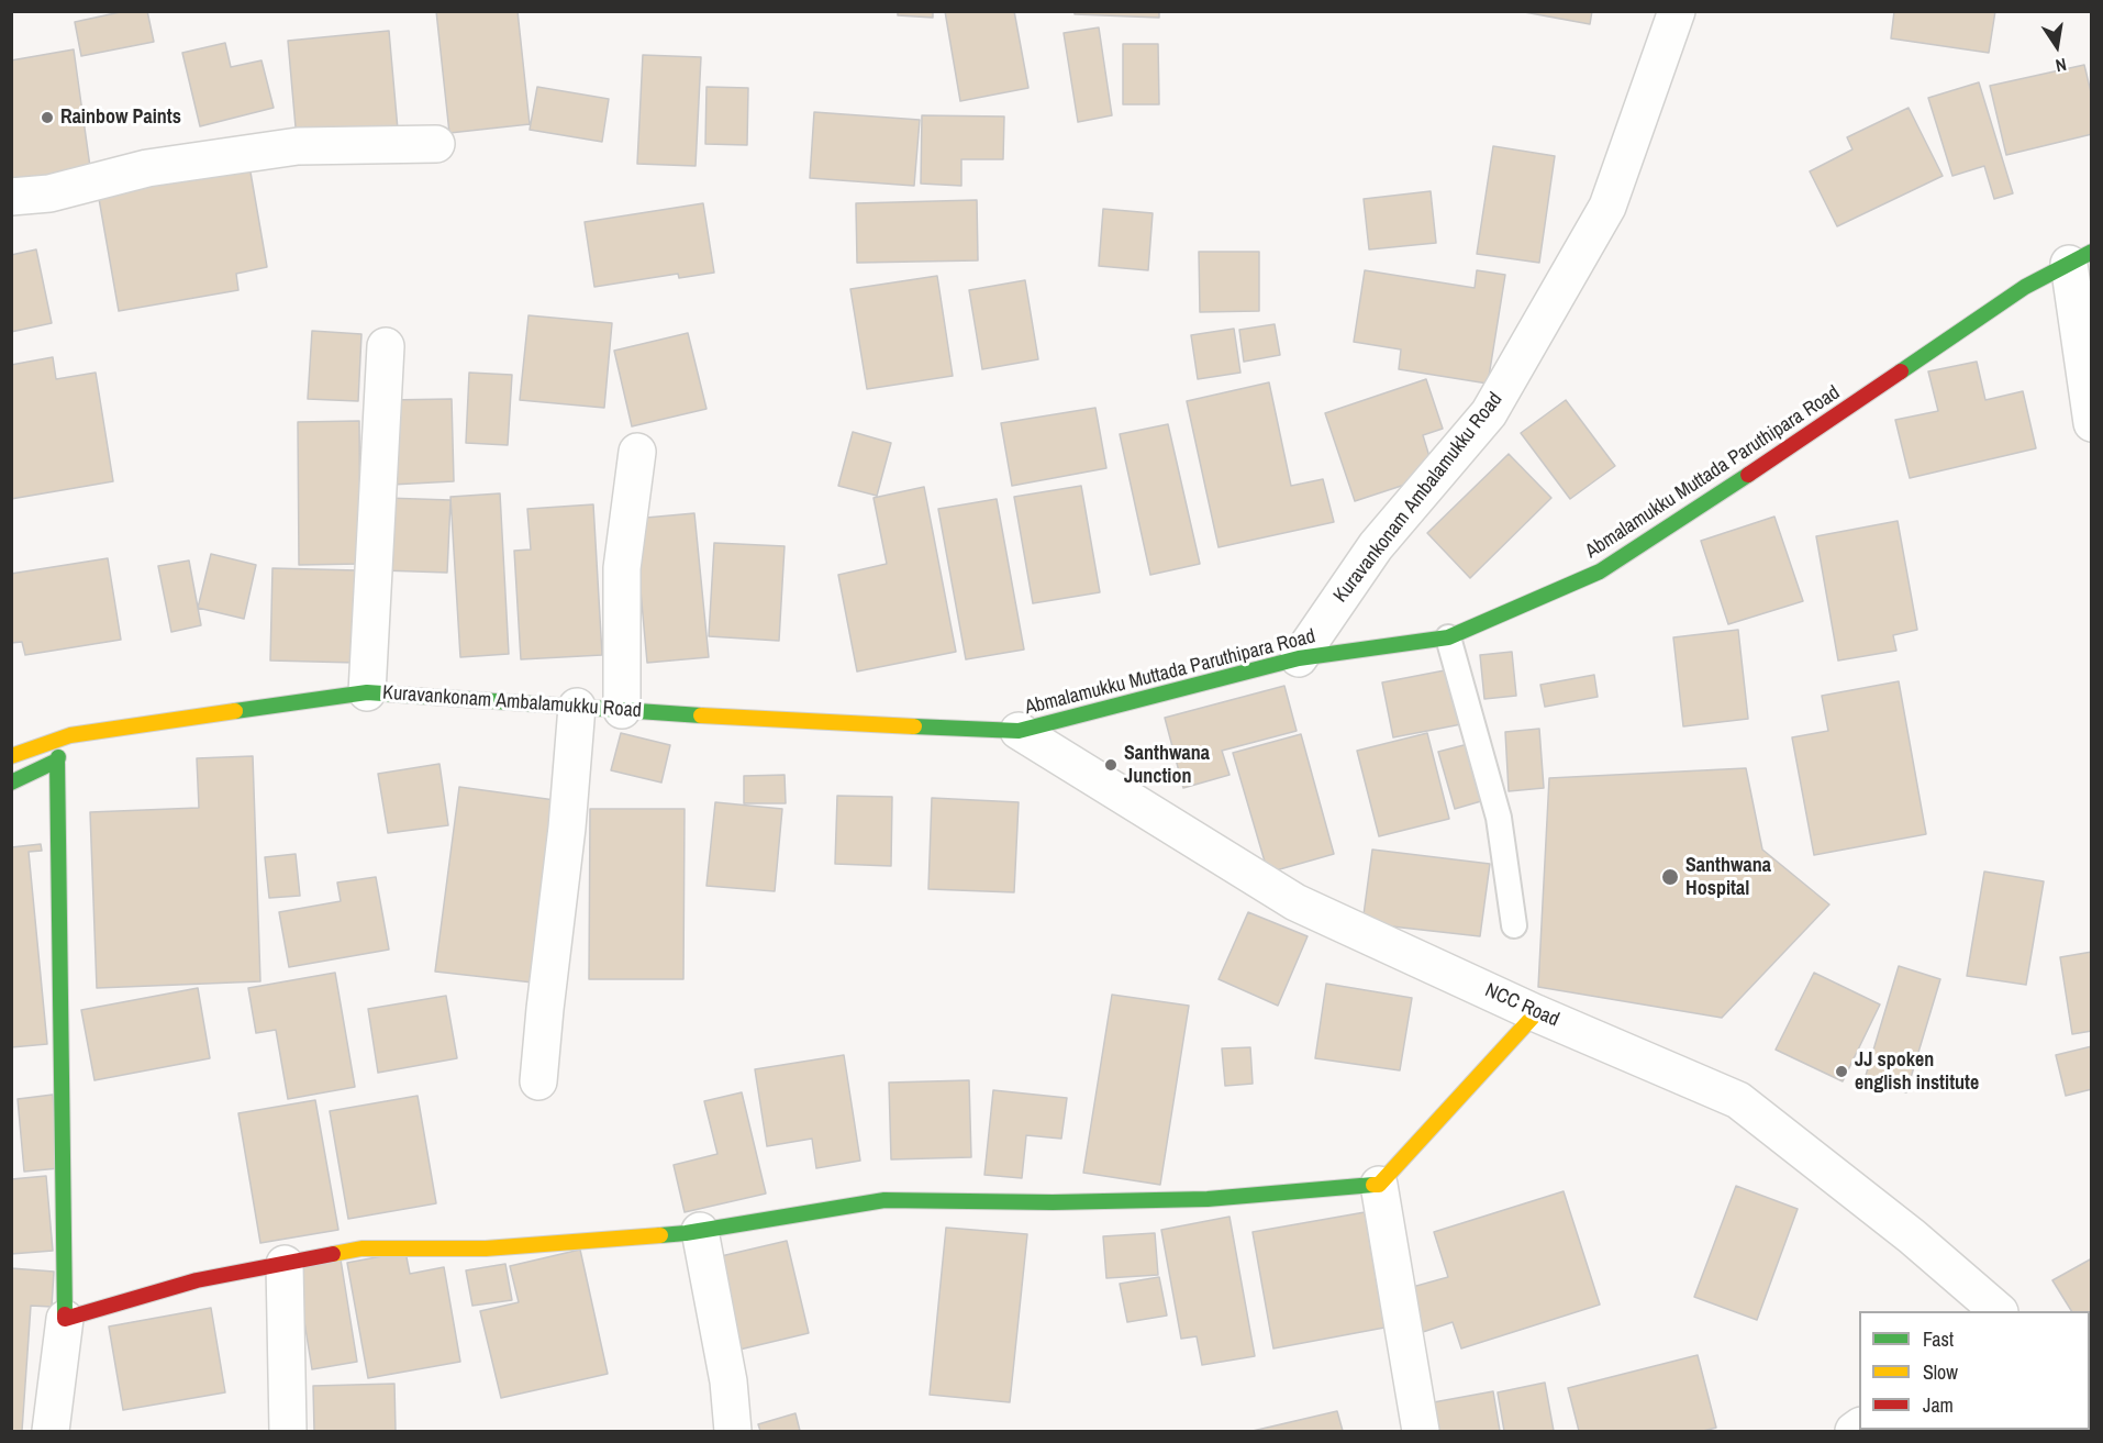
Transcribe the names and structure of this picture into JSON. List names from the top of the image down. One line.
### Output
{"streets":{"main road":["Abmalamukku Muttada Paruthipara Road","Kuravankonam Ambalamukku Road"],"street":["NCC Road"]},"crossings":[["Abmalamukku Muttada Paruthipara Road","Kuravankonam Ambalamukku Road"],["Abmalamukku Muttada Paruthipara Road","NCC Road"],["Kuravankonam Ambalamukku Road","NCC Road"]],"places":["Rainbow Paints","Santhwana Junction","Santhwana Hospital","JJ spoken english institute"],"legend":["Fast","Slow","Jam"],"north":"bottom"}
